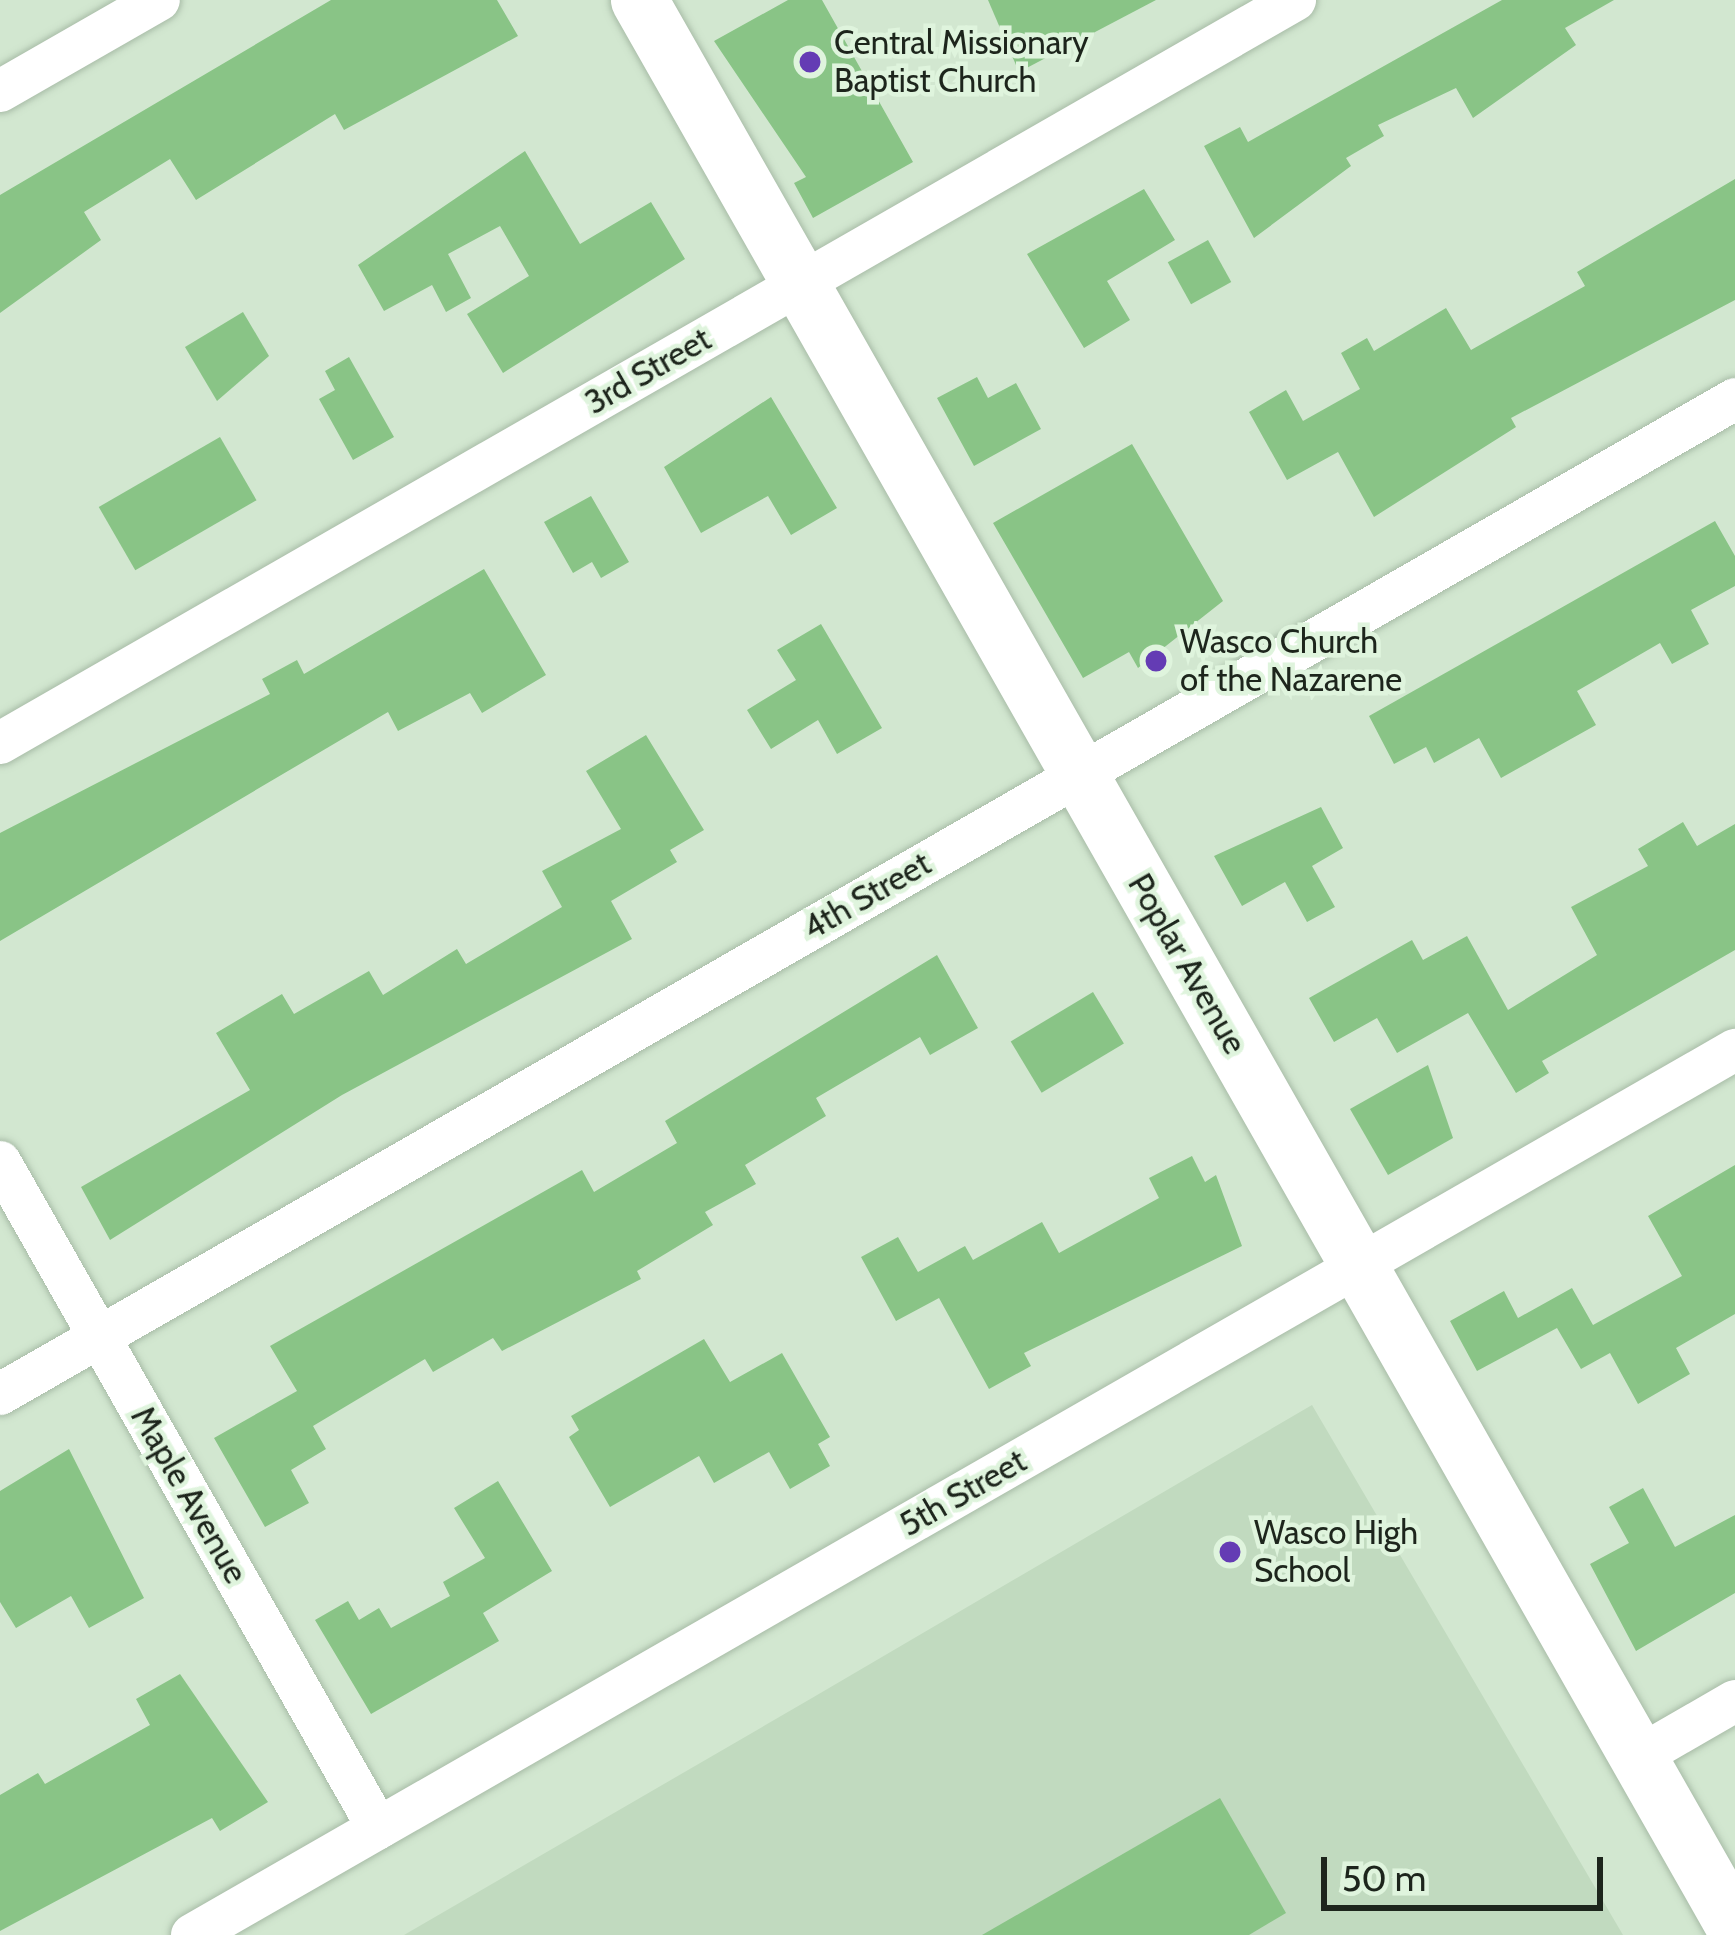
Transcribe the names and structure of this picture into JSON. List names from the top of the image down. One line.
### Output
{"streets":{"main road":["Poplar Avenue"],"street":["3rd Street","4th Street","5th Street","Maple Avenue"]},"crossings":[["3rd Street","Poplar Avenue"],["4th Street","Poplar Avenue"],["4th Street","Maple Avenue"],["Poplar Avenue","5th Street"],["5th Street","Maple Avenue"]],"places":["Central Missionary Baptist Church","Wasco Church of the Nazarene","Wasco High School"],"scale_bar":"50 m"}
